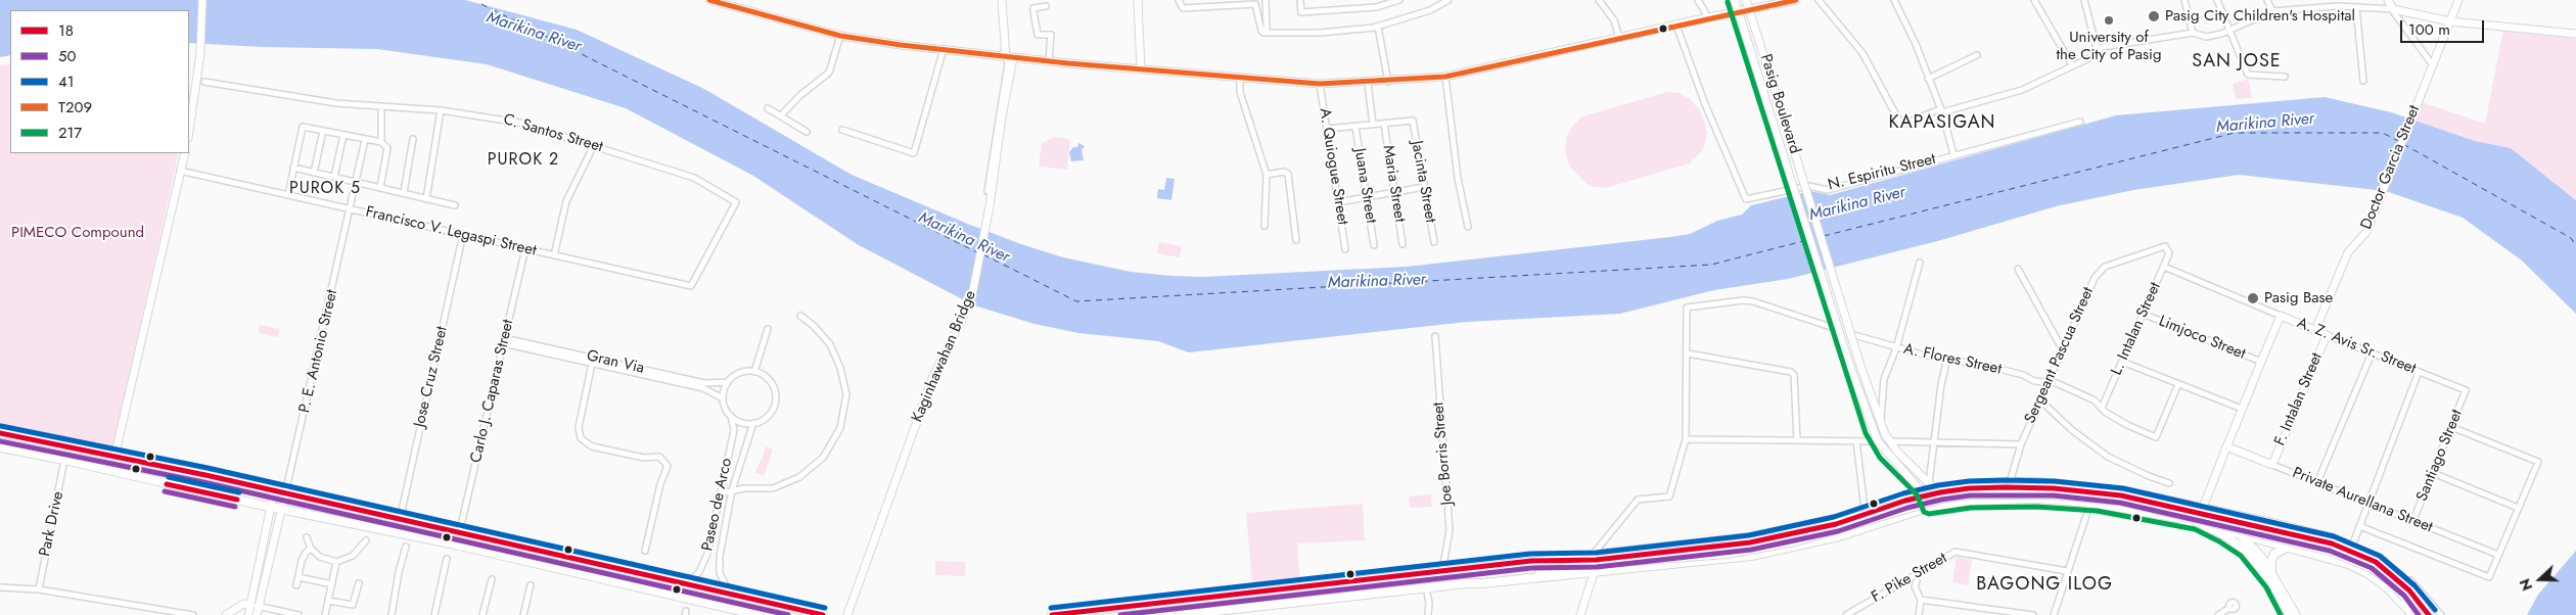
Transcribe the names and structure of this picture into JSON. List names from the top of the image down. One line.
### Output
{"streets":{"main road":["Pasig Boulevard","Doctor Garcia Street","A. Z. Avis Sr. Street","Kaginhawahan Bridge","F. Intalan Street","Private Aurellana Street"],"street":["C. Santos Street","A. Quiogue Street","N. Espiritu Street","Jacinta Street","Maria Street","Juana Street","Francisco V. Legaspi Street","L. Intalan Street","Limjoco Street","P. E. Antonio Street","Sergeant Pascua Street","A. Flores Street","Gran Via","Jose Cruz Street","Carlo J. Caparas Street","Joe Borris Street","Santiago Street","Paseo de Arco","Park Drive","F. Pike Street"]},"crossings":[["C. Santos Street","Francisco V. Legaspi Street"],["Doctor Garcia Street","A. Z. Avis Sr. Street"],["Jacinta Street","Maria Street"],["Francisco V. Legaspi Street","P. E. Antonio Street"],["Francisco V. Legaspi Street","Jose Cruz Street"],["Francisco V. Legaspi Street","Carlo J. Caparas Street"],["L. Intalan Street","Limjoco Street"],["L. Intalan Street","A. Z. Avis Sr. Street"],["L. Intalan Street","Sergeant Pascua Street"],["L. Intalan Street","A. Flores Street"],["A. Z. Avis Sr. Street","F. Intalan Street"],["A. Z. Avis Sr. Street","Santiago Street"],["Sergeant Pascua Street","A. Flores Street"],["Gran Via","Carlo J. Caparas Street"],["Gran Via","Paseo de Arco"],["F. Intalan Street","Private Aurellana Street"],["Santiago Street","Private Aurellana Street"]],"districts":["SAN JOSE","KAPASIGAN","PUROK 2","PUROK 5","BAGONG ILOG"],"water":["Marikina River"],"parks":["PIMECO Compound"],"places":["Pasig City Children's Hospital","University of the City of Pasig","Pasig Base"],"lines":["transit line T209","transit line 217","transit line 41","transit line 18","transit line 50"],"legend":["18","50","41","T209","217"],"scale_bar":"100 m","north":"left"}
